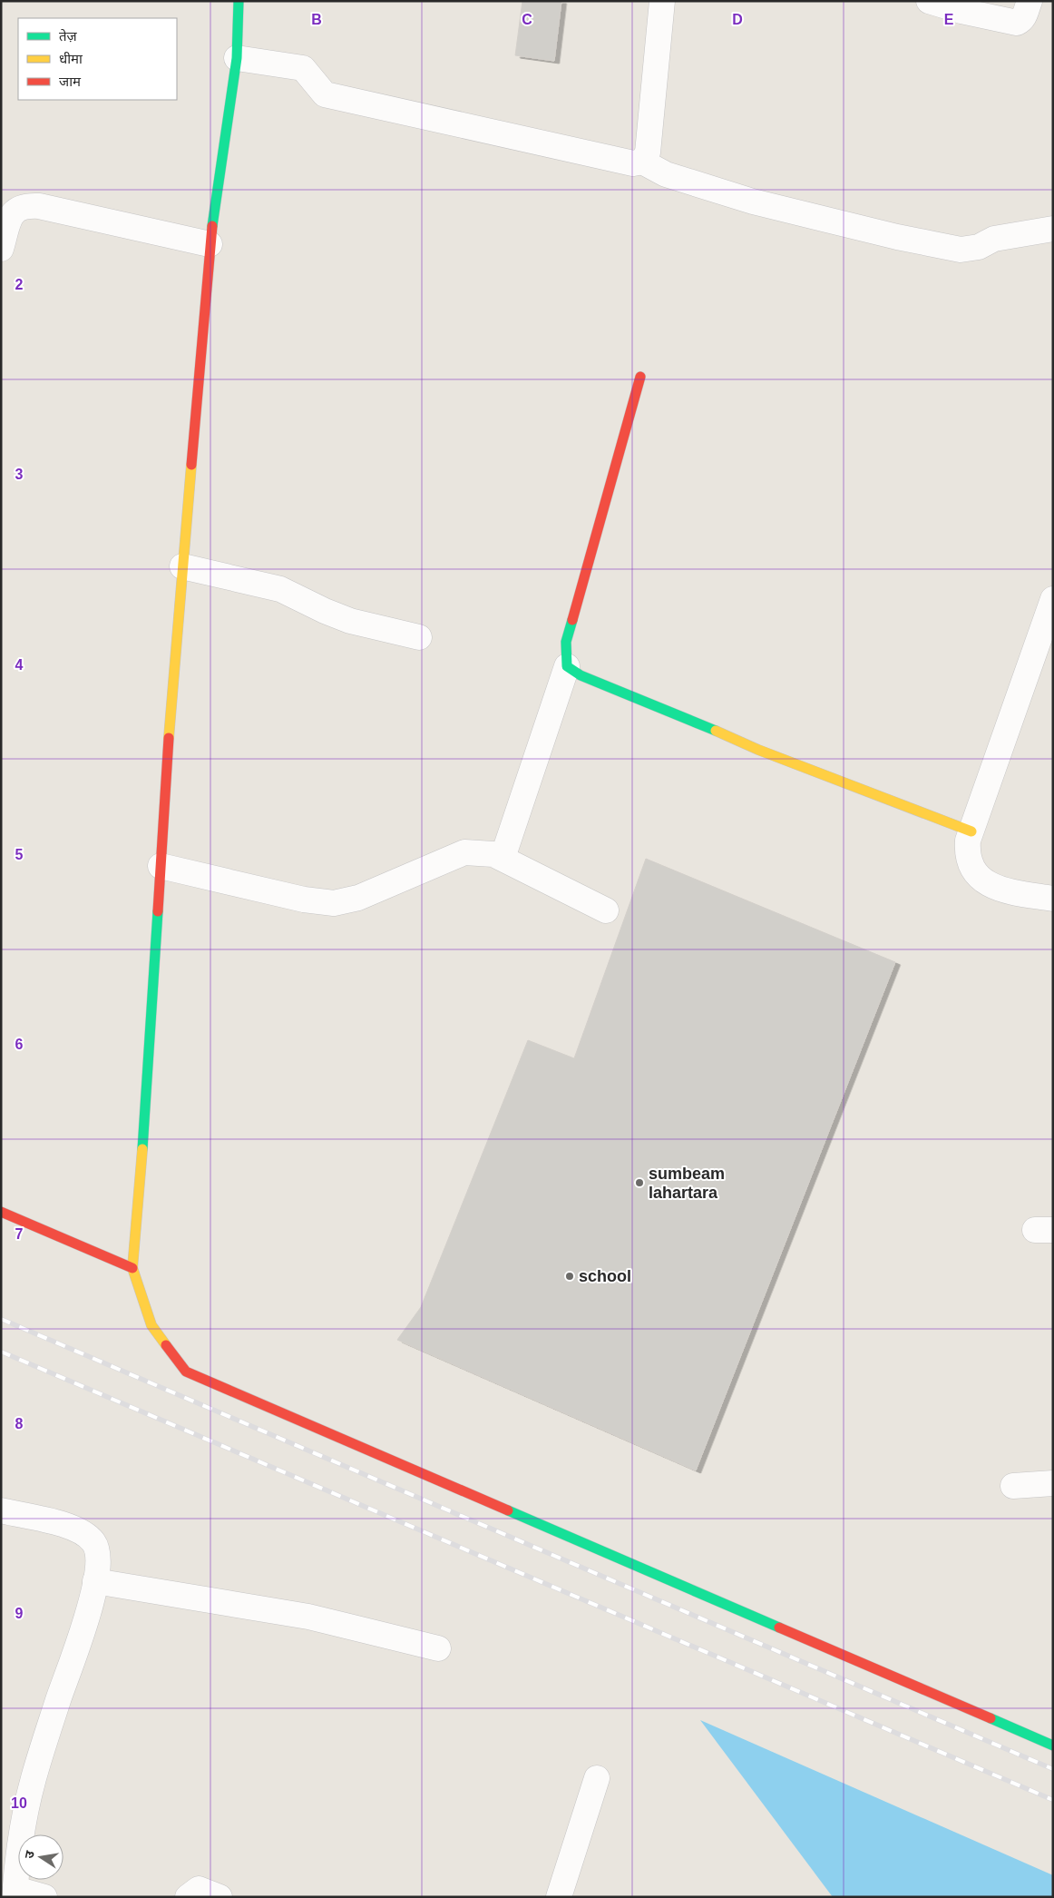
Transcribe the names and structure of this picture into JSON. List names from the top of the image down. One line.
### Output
{"places":["sumbeam lahartara","school"],"legend":["तेज़","धीमा","जाम"],"north":"left","grid":{"columns":["B","C","D","E"],"rows":["2","3","4","5","6","7","8","9","10"]}}
